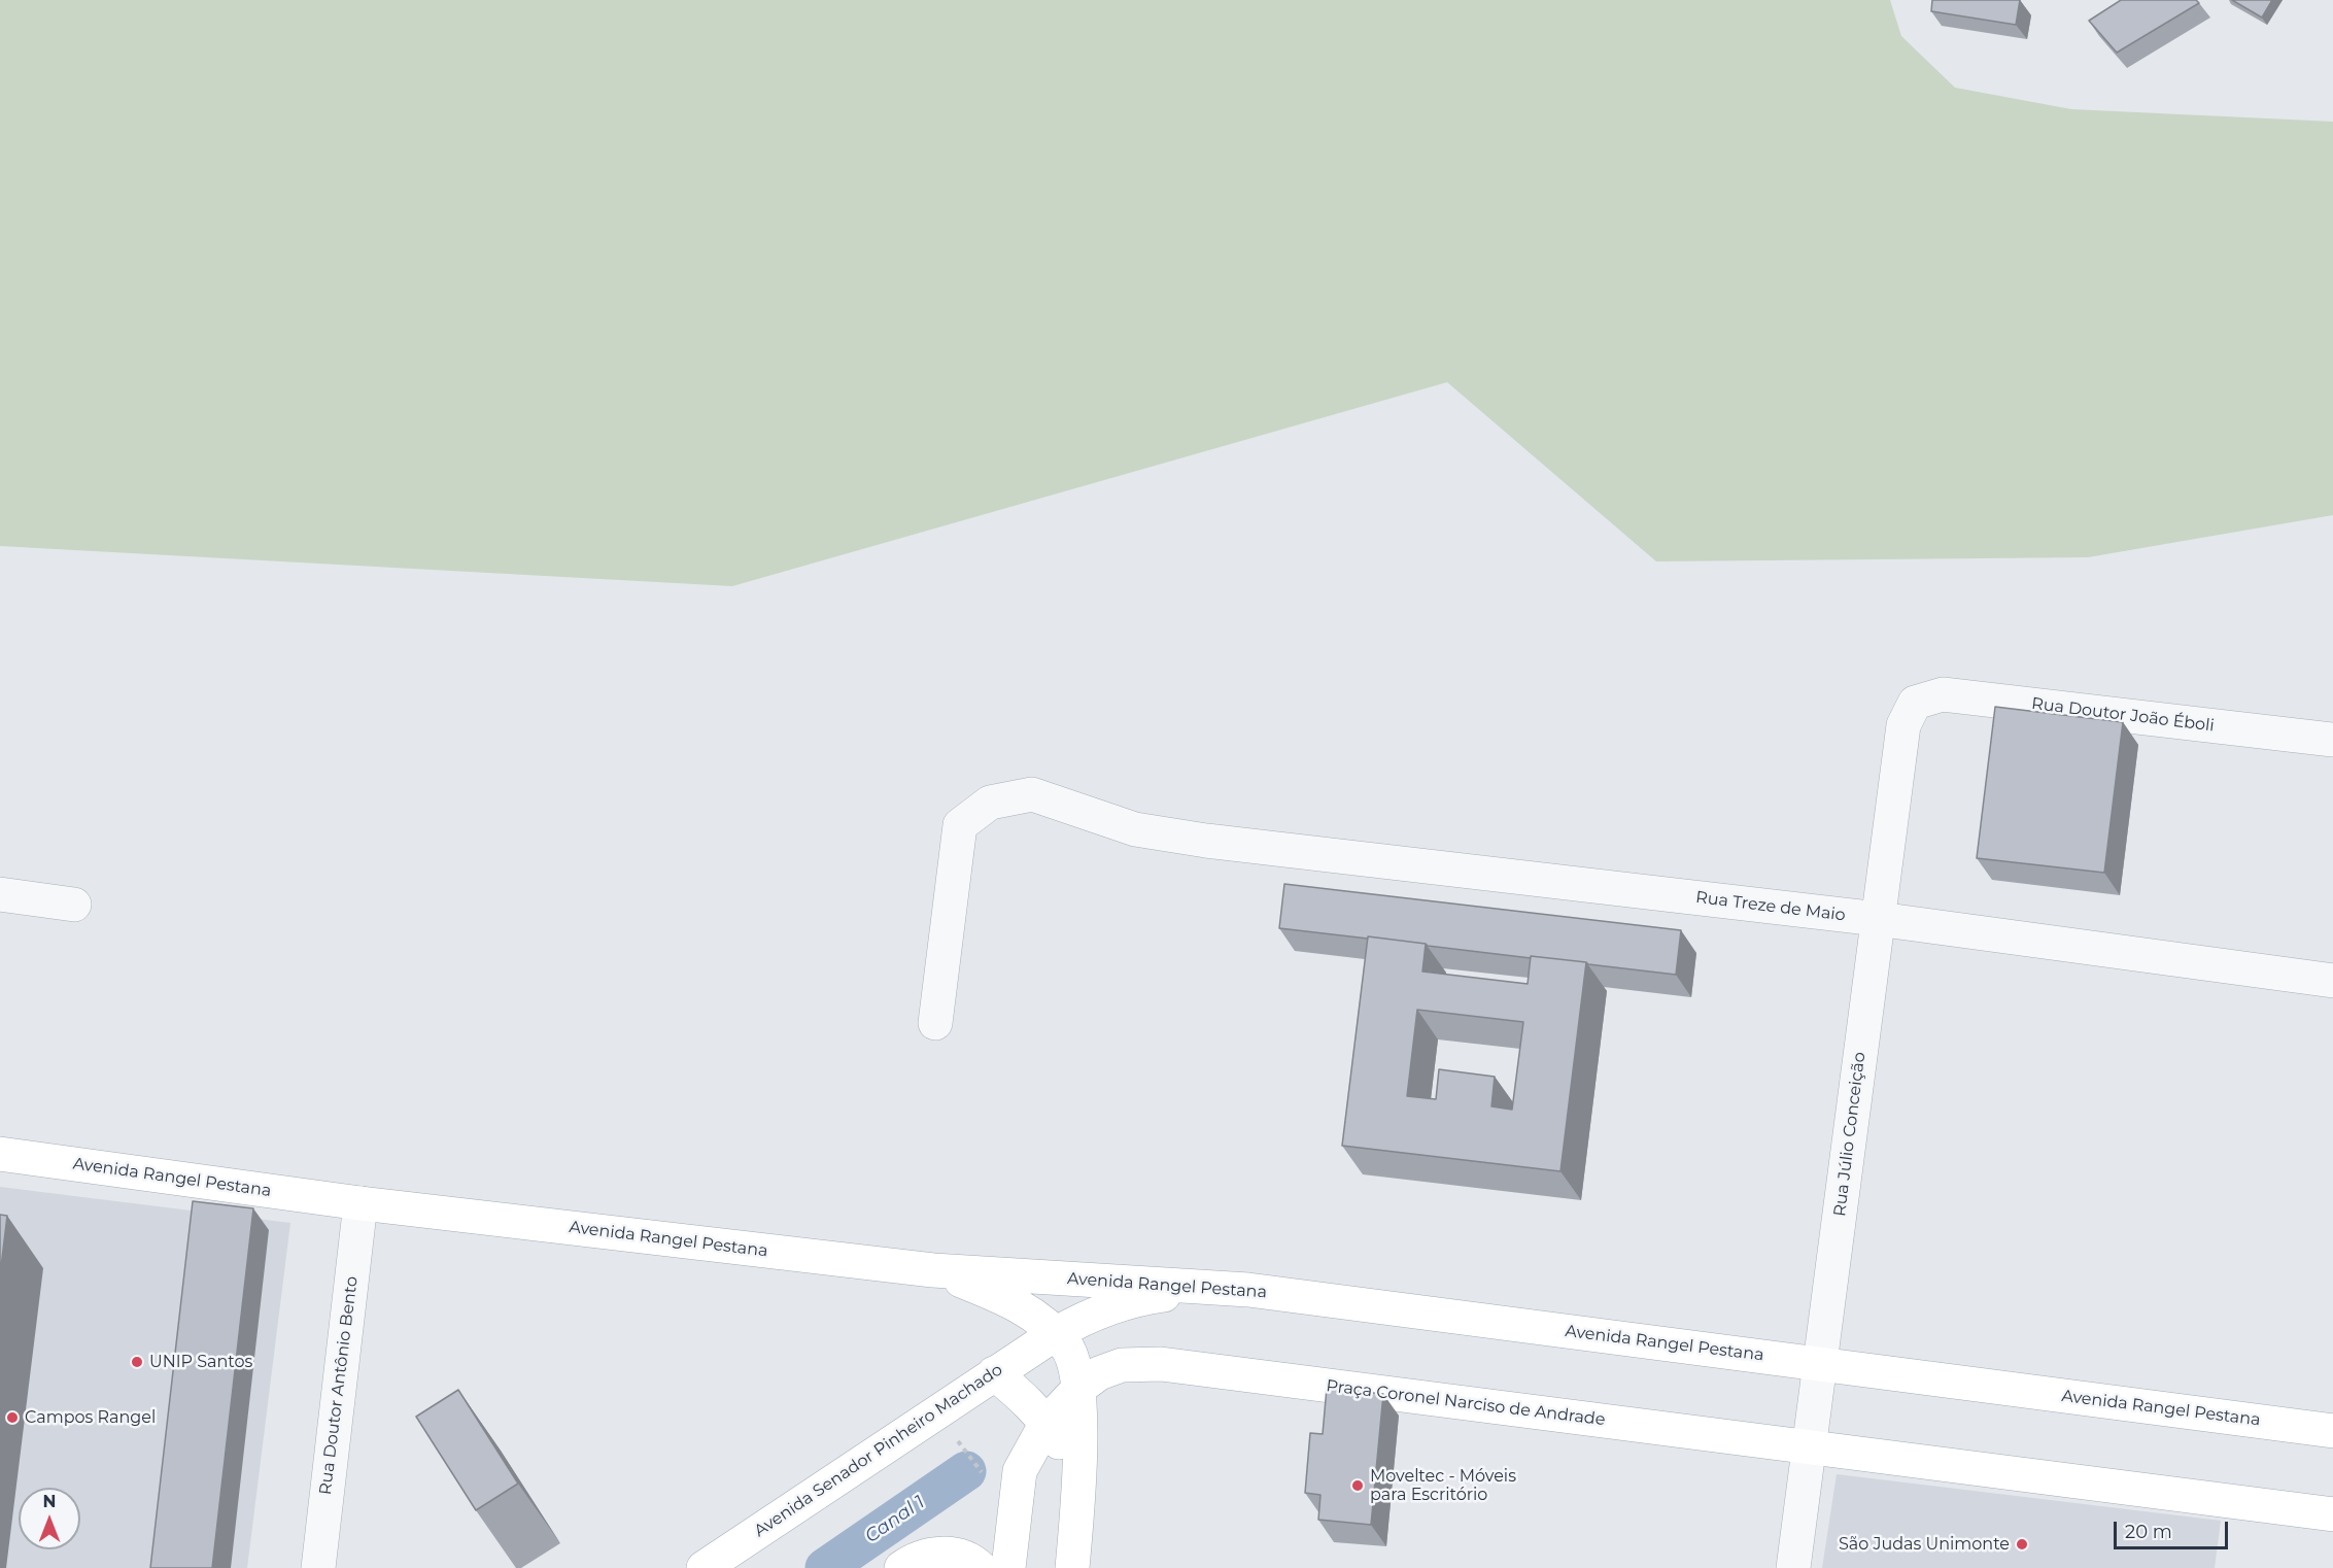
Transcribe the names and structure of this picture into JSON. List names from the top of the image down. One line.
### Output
{"streets":{"main road":["Avenida Rangel Pestana","Praça Coronel Narciso de Andrade","Avenida Senador Pinheiro Machado"],"street":["Rua Doutor João Éboli","Rua Treze de Maio","Rua Júlio Conceição","Rua Doutor Antônio Bento"]},"crossings":[["Rua Doutor João Éboli","Rua Júlio Conceição"],["Rua Treze de Maio","Rua Júlio Conceição"],["Rua Júlio Conceição","Avenida Rangel Pestana"],["Rua Júlio Conceição","Praça Coronel Narciso de Andrade"],["Avenida Rangel Pestana","Rua Doutor Antônio Bento"],["Avenida Rangel Pestana","Avenida Senador Pinheiro Machado"]],"water":["Canal 1"],"places":["UNIP Santos","Campos Rangel","Moveltec - Móveis para Escritório","São Judas Unimonte"],"scale_bar":"20 m","north":"top"}
